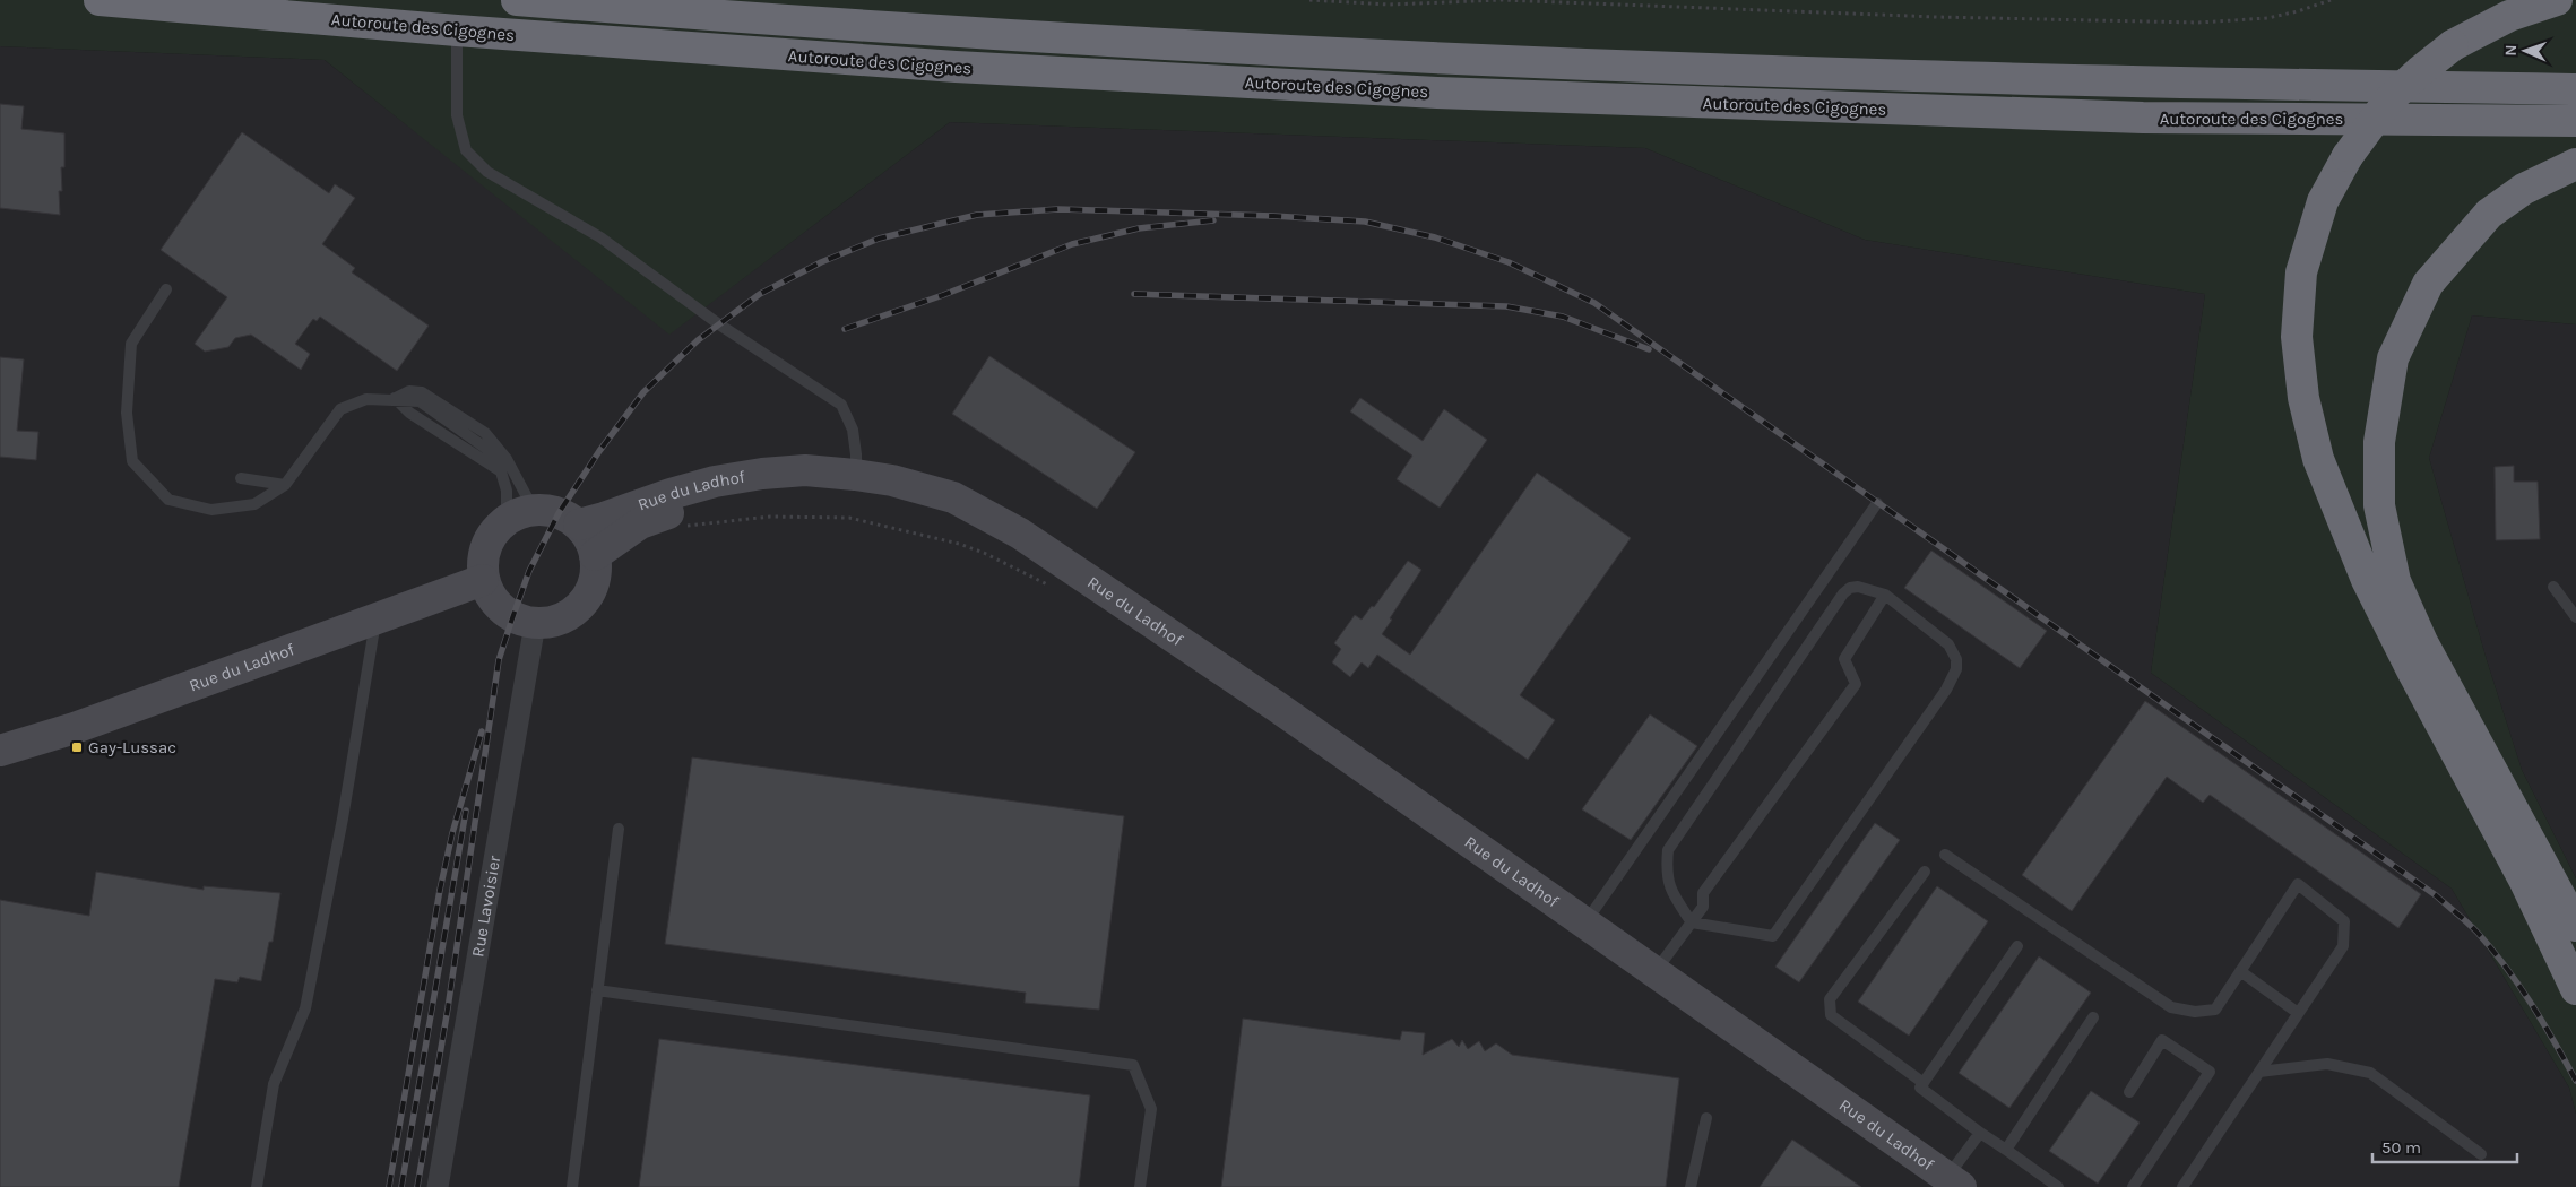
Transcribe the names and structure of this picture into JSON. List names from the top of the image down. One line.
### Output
{"streets":{"highway":["Autoroute des Cigognes"],"main road":["Rue du Ladhof"],"street":["Rue Lavoisier"]},"crossings":[["Rue du Ladhof","Rue Lavoisier"]],"places":{"transit":["Gay-Lussac"]},"scale_bar":"50 m","north":"left"}
